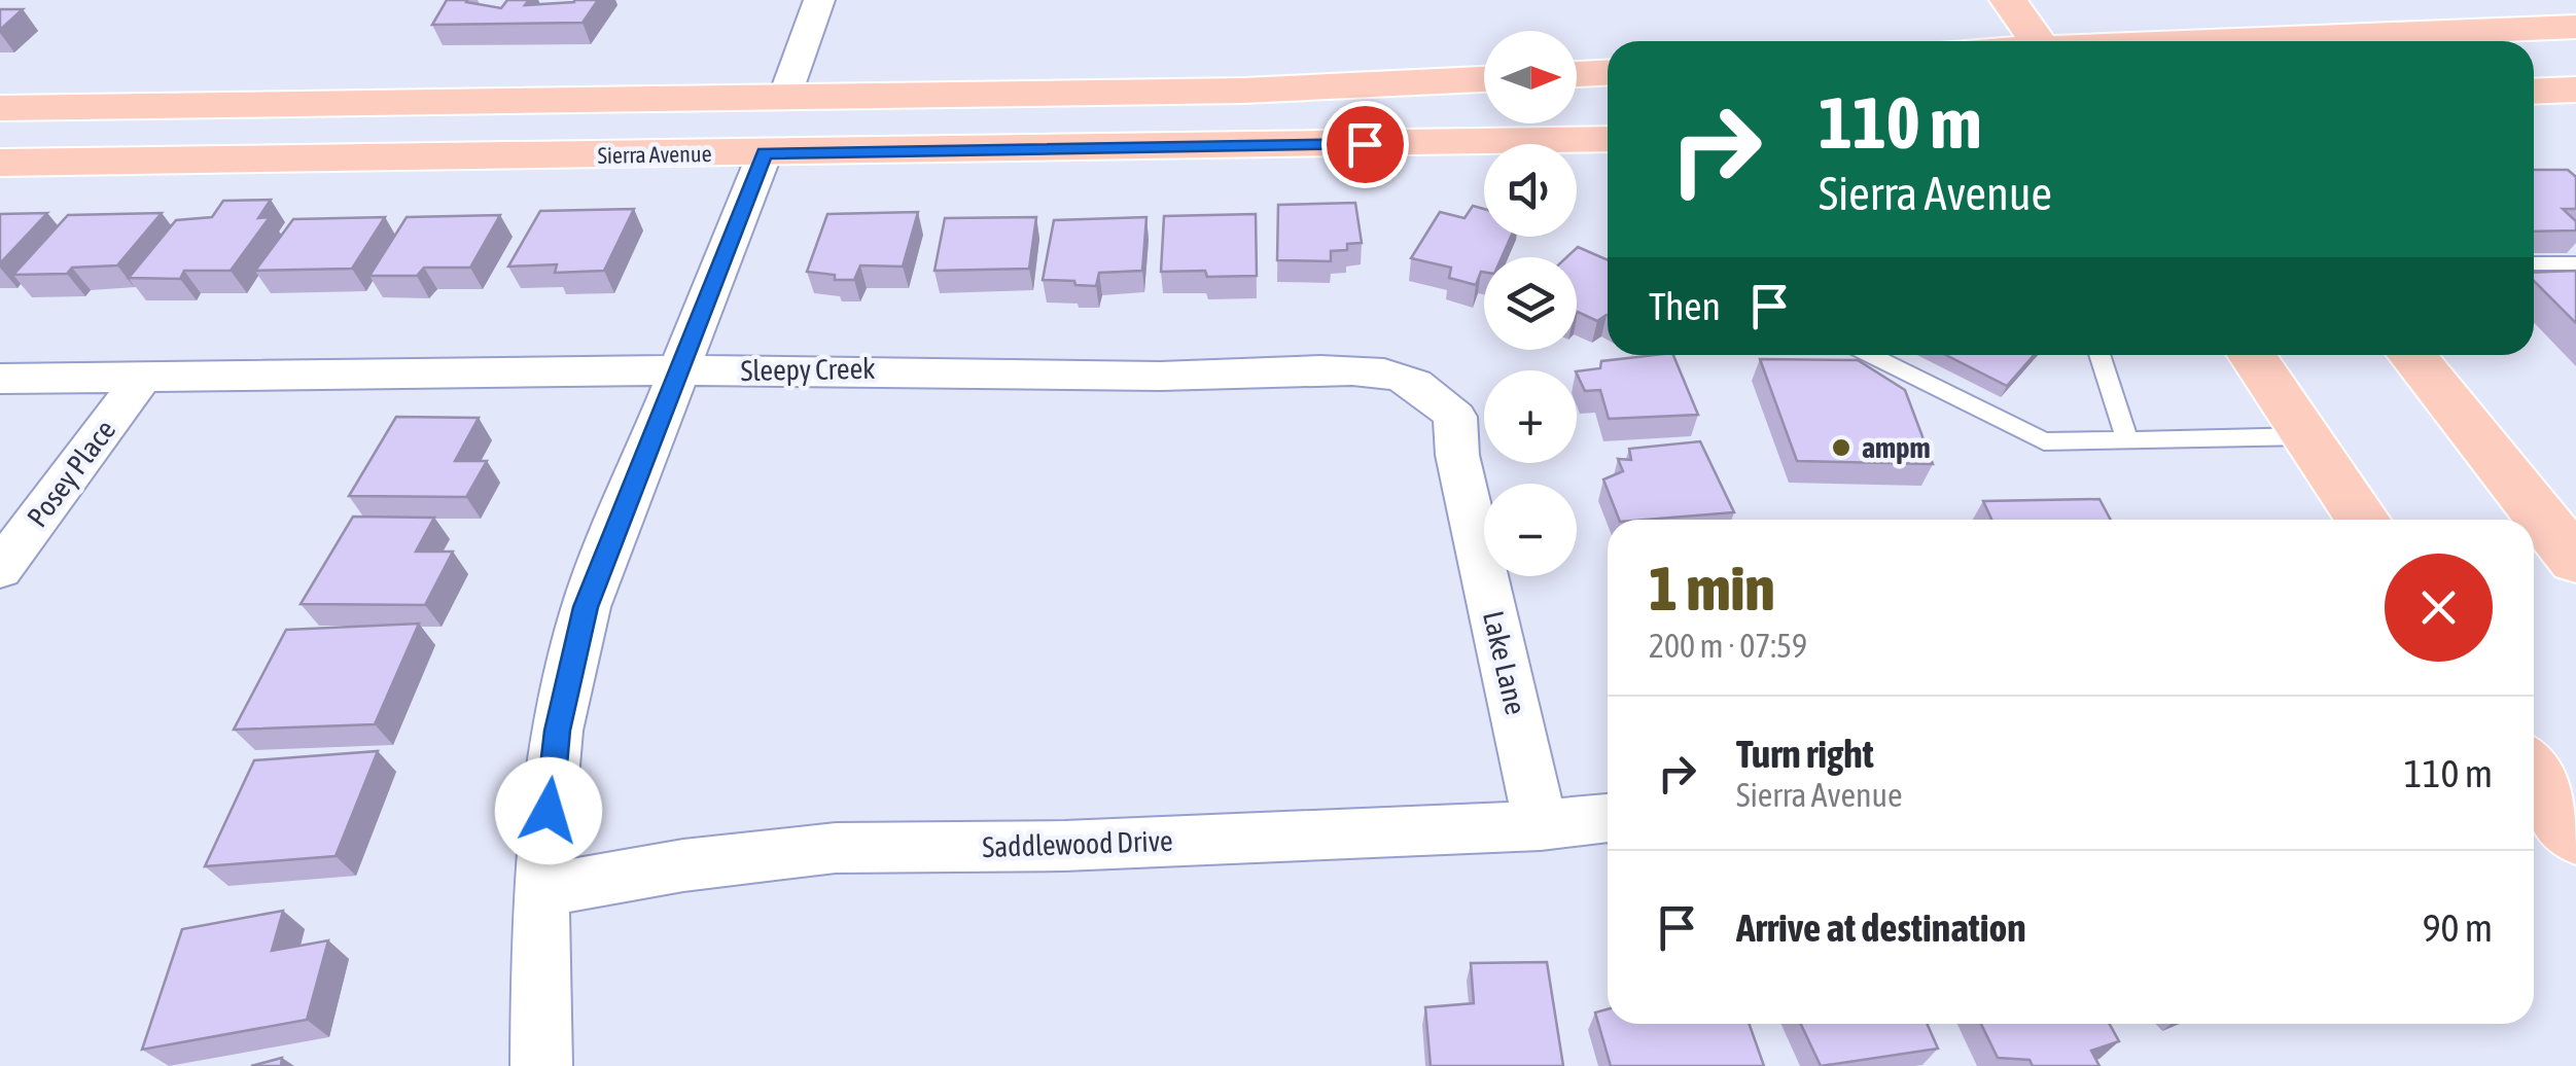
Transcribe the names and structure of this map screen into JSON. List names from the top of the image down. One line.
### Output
{"streets":{"main road":["Sierra Avenue"],"street":["Sleepy Creek","Posey Place","Lake Lane","Saddlewood Drive"]},"crossings":[["Sleepy Creek","Posey Place"],["Sleepy Creek","Lake Lane"],["Lake Lane","Saddlewood Drive"]],"places":["ampm"],"north":"right","page":{"map_buttons":["+","−"],"turn":["110 m","Sierra Avenue"],"then":"Then","heading":["1 min","200 m · 07:59"],"list":[{"name":"Turn right","note":"Sierra Avenue","value":"110 m"},{"name":"Arrive at destination","value":"90 m"}]}}
